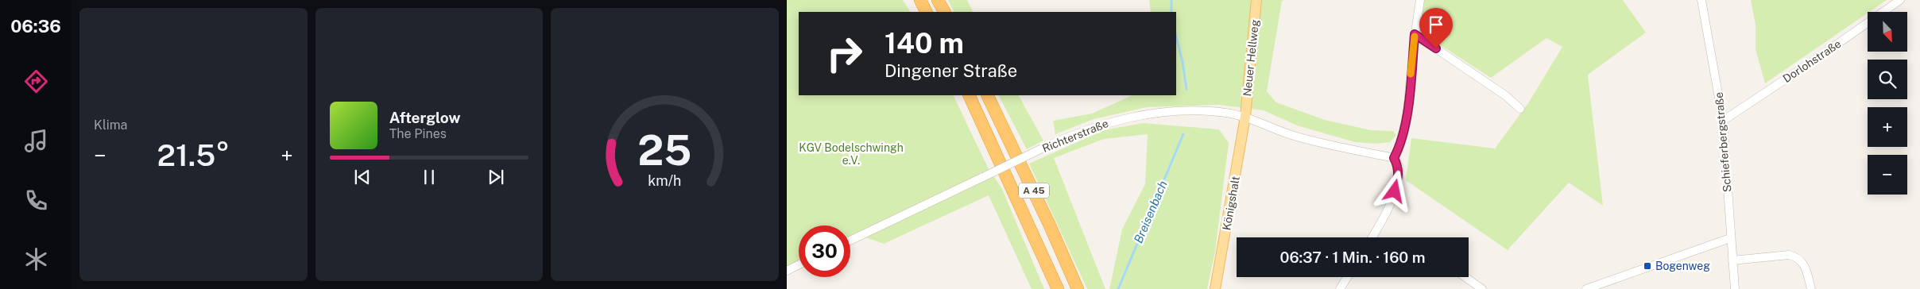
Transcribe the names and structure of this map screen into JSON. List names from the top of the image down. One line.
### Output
{"streets":{"highway":["A 45"],"main road":["Neuer Hellweg","Königshalt"],"street":["Dorlohstraße","Richterstraße","Schieferbergstraße"]},"crossings":[["Neuer Hellweg","Richterstraße"],["Neuer Hellweg","Königshalt"],["Dorlohstraße","Schieferbergstraße"],["Richterstraße","Königshalt"]],"water":["Breisenbach"],"parks":["KGV Bodelschwingh e.V."],"places":{"transit":["Bogenweg"]},"north":"bottom right","page":{"tabs":"06:36","tile":"Klima","map_buttons":["+","−"],"turn":["140 m","Dingener Straße"],"song":["Afterglow","The Pines"],"heat":["−","21.5°","+"],"limit":"30","trip":"06:37 · 1 Min. · 160 m","gauge":["25","km/h"]}}
